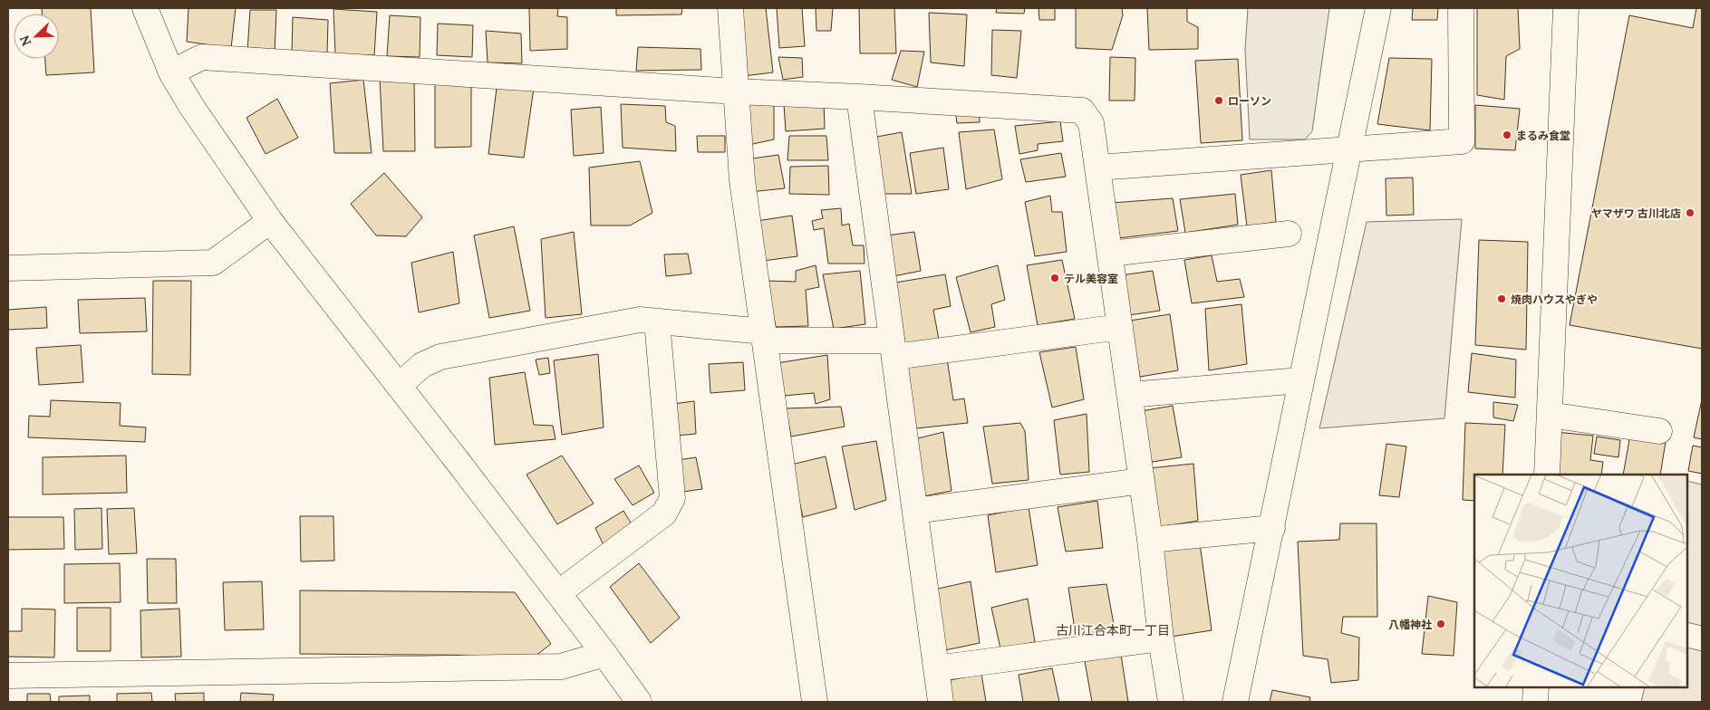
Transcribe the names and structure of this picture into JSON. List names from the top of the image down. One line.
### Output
{"districts":["古川江合本町一丁目"],"places":["ローソン","まるみ食堂","ヤマザワ 古川北店","テル美容室","焼肉ハウスやぎや","八幡神社"],"north":"bottom left"}
